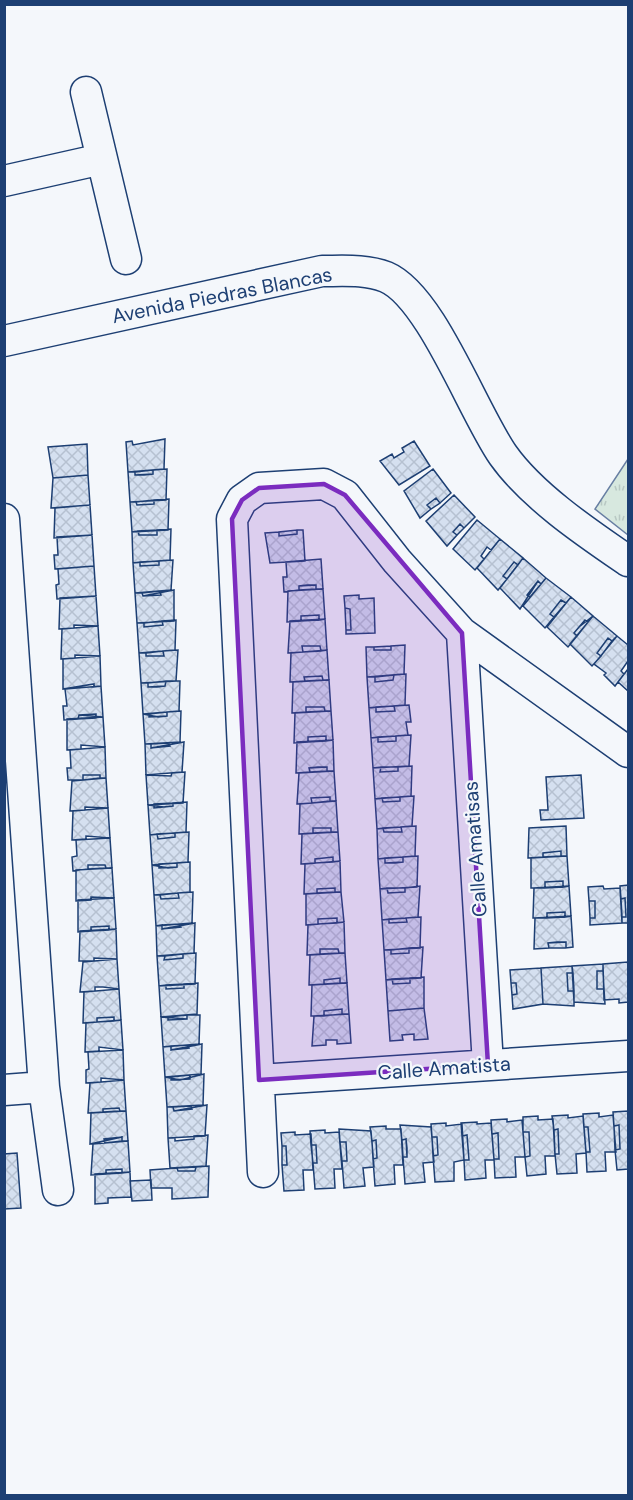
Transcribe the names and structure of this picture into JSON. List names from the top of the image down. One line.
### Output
{"streets":{"street":["Avenida Piedras Blancas","Calle Amatisas","Calle Amatista"]},"crossings":[["Calle Amatisas","Calle Amatista"]]}
